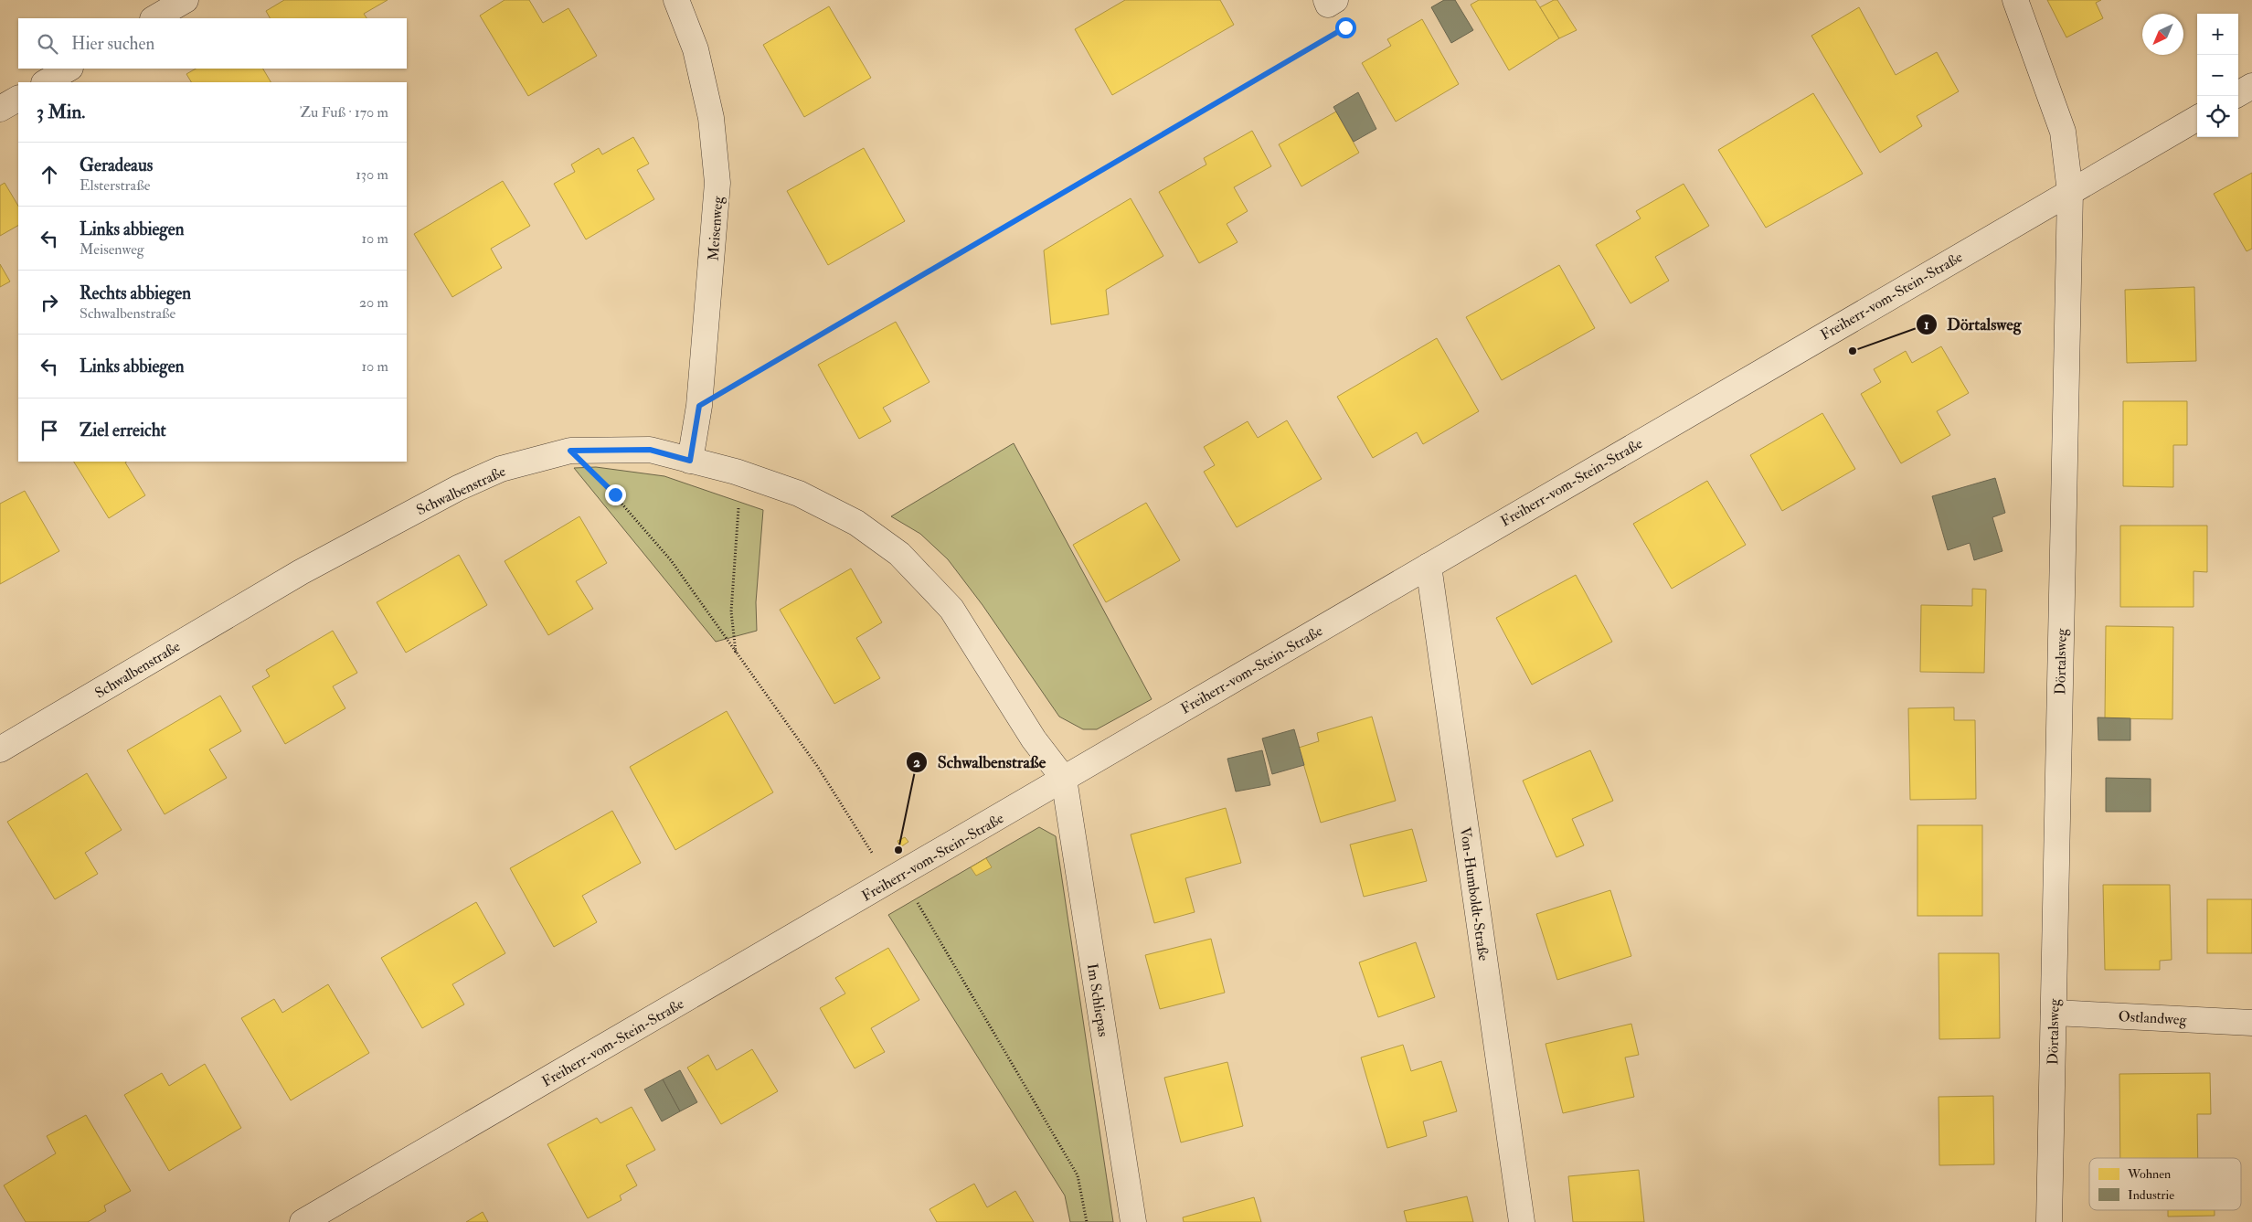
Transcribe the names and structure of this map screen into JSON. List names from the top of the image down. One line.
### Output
{"streets":{"street":["Meisenweg","Freiherr-vom-Stein-Straße","Schwalbenstraße","Dörtalsweg","Von-Humboldt-Straße","Im Schliepas","Ostlandweg"]},"crossings":[["Meisenweg","Schwalbenstraße"],["Freiherr-vom-Stein-Straße","Schwalbenstraße"],["Freiherr-vom-Stein-Straße","Dörtalsweg"],["Freiherr-vom-Stein-Straße","Von-Humboldt-Straße"],["Freiherr-vom-Stein-Straße","Im Schliepas"],["Schwalbenstraße","Im Schliepas"],["Dörtalsweg","Ostlandweg"]],"places":["Dörtalsweg","Schwalbenstraße"],"legend":["Wohnen","Industrie"],"north":"bottom left","page":{"map_buttons":["+","−"],"search":"Hier suchen","heading":["3 Min.","Zu Fuß · 170 m"],"list":[["Geradeaus","Elsterstraße","130 m"],["Links abbiegen","Meisenweg","10 m"],["Rechts abbiegen","Schwalbenstraße","20 m"],["Links abbiegen","10 m"],"Ziel erreicht"]}}
